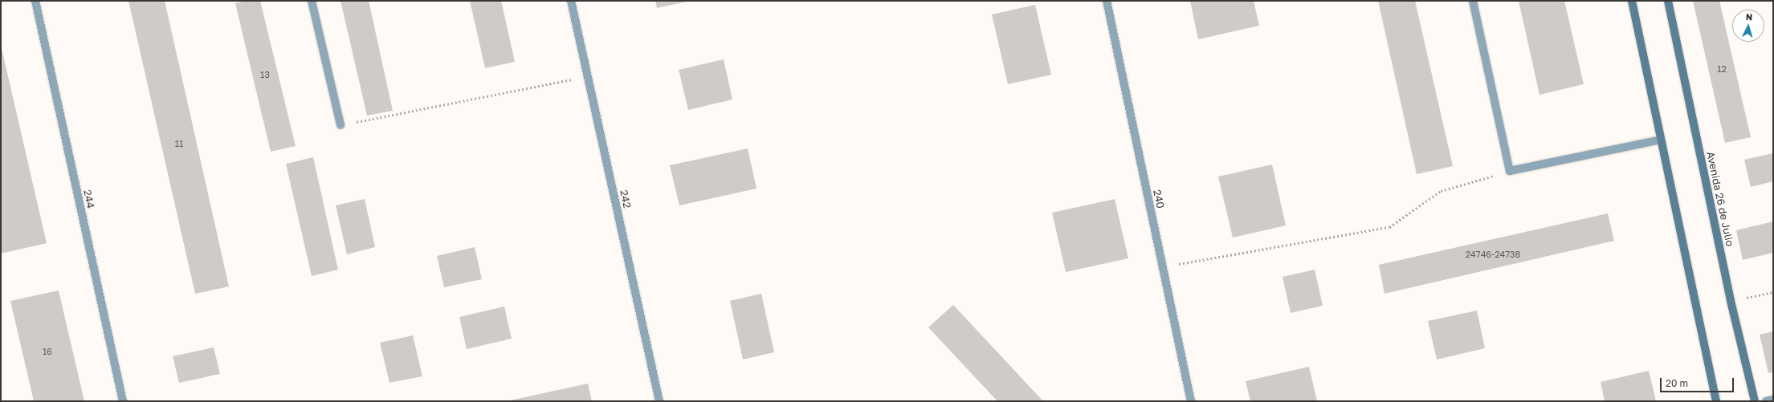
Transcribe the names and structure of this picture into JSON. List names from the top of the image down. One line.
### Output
{"streets":{"street":["244","242","240","Avenida 26 de Julio"]},"house_numbers":["12","13","11","24746-24738","16"],"scale_bar":"20 m","north":"top"}
